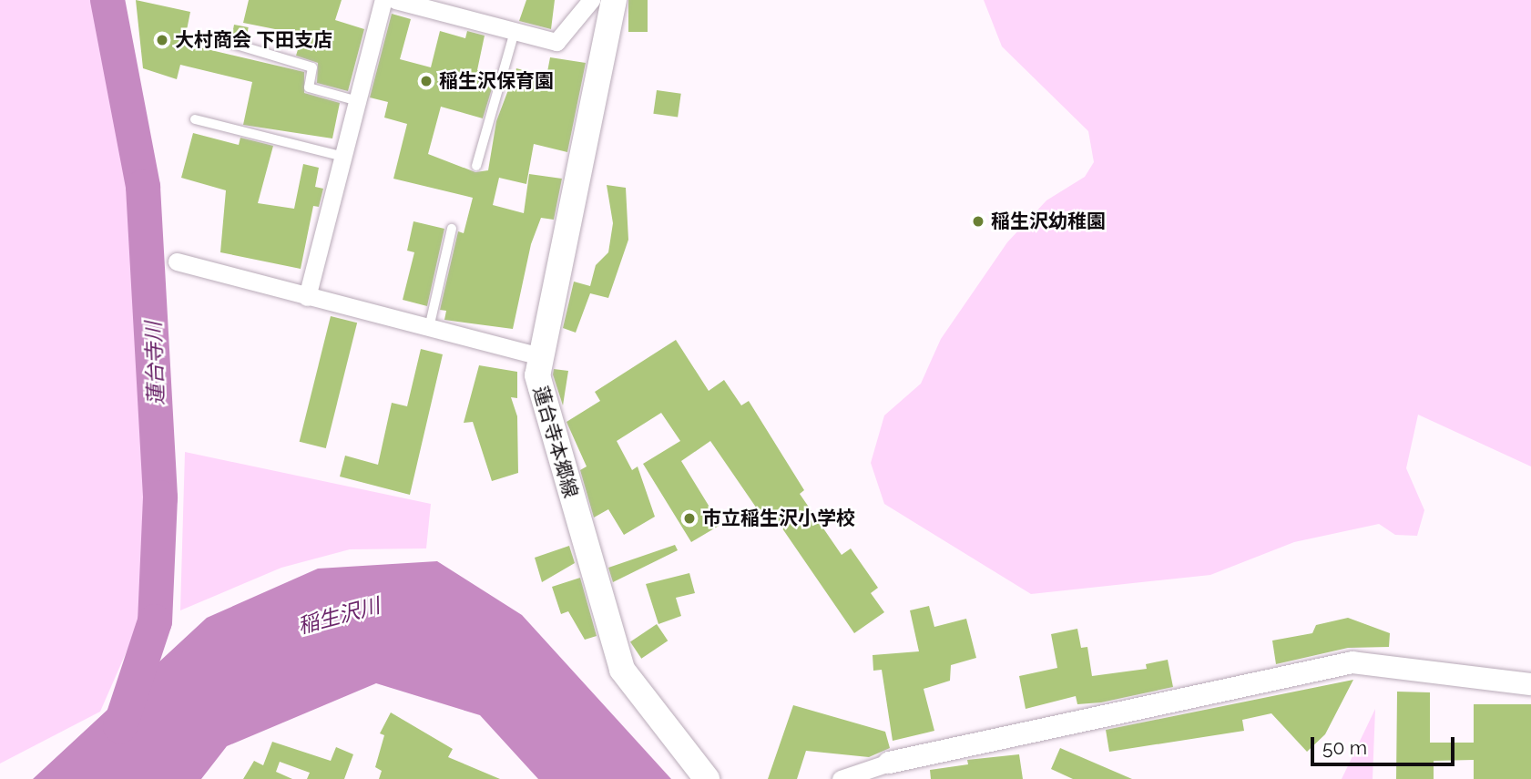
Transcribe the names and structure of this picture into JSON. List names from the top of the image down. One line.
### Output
{"streets":{"main road":["蓮台寺本郷線"]},"water":["蓮台寺川","稲生沢川"],"places":["大村商会 下田支店","稲生沢保育園","稲生沢幼稚園","市立稲生沢小学校"],"scale_bar":"50 m"}
